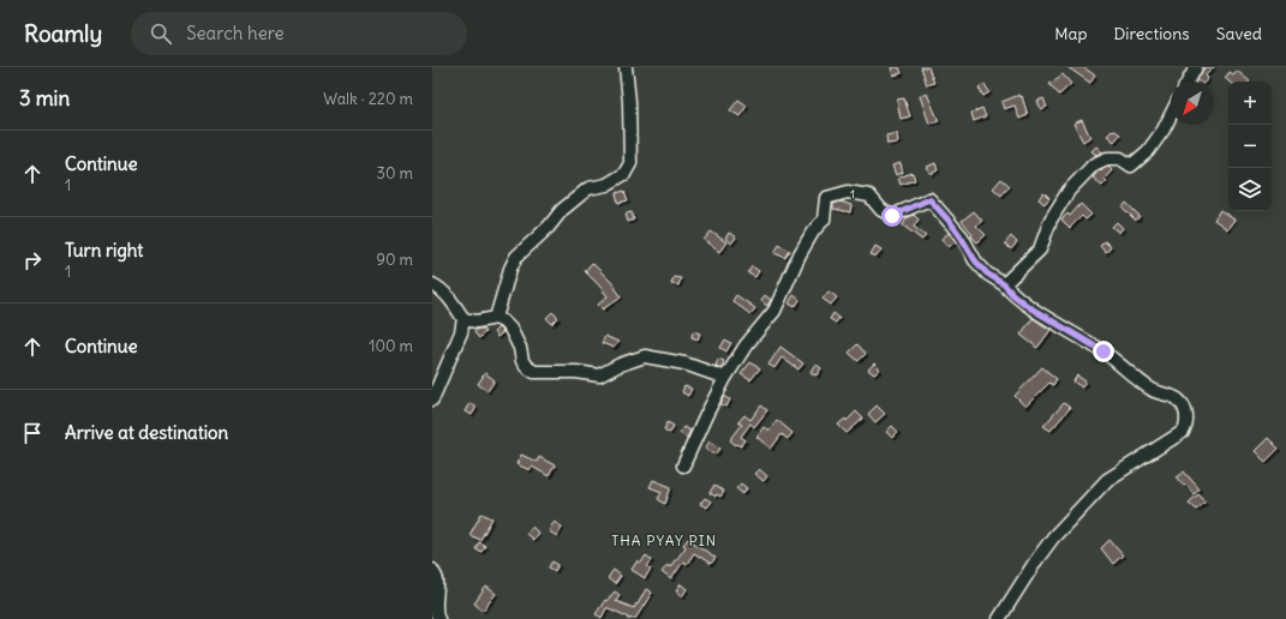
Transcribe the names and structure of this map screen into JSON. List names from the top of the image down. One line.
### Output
{"streets":{"street":["1"]},"districts":["THA PYAY PIN"],"north":"bottom left","page":{"header":"Roamly","search":"Search here","nav":["Map","Directions","Saved"],"heading":["3 min","Walk · 220 m"],"map_buttons":["+","−"],"list":[["Continue","1","30 m"],["Turn right","1","90 m"],["Continue","100 m"],"Arrive at destination"]}}
